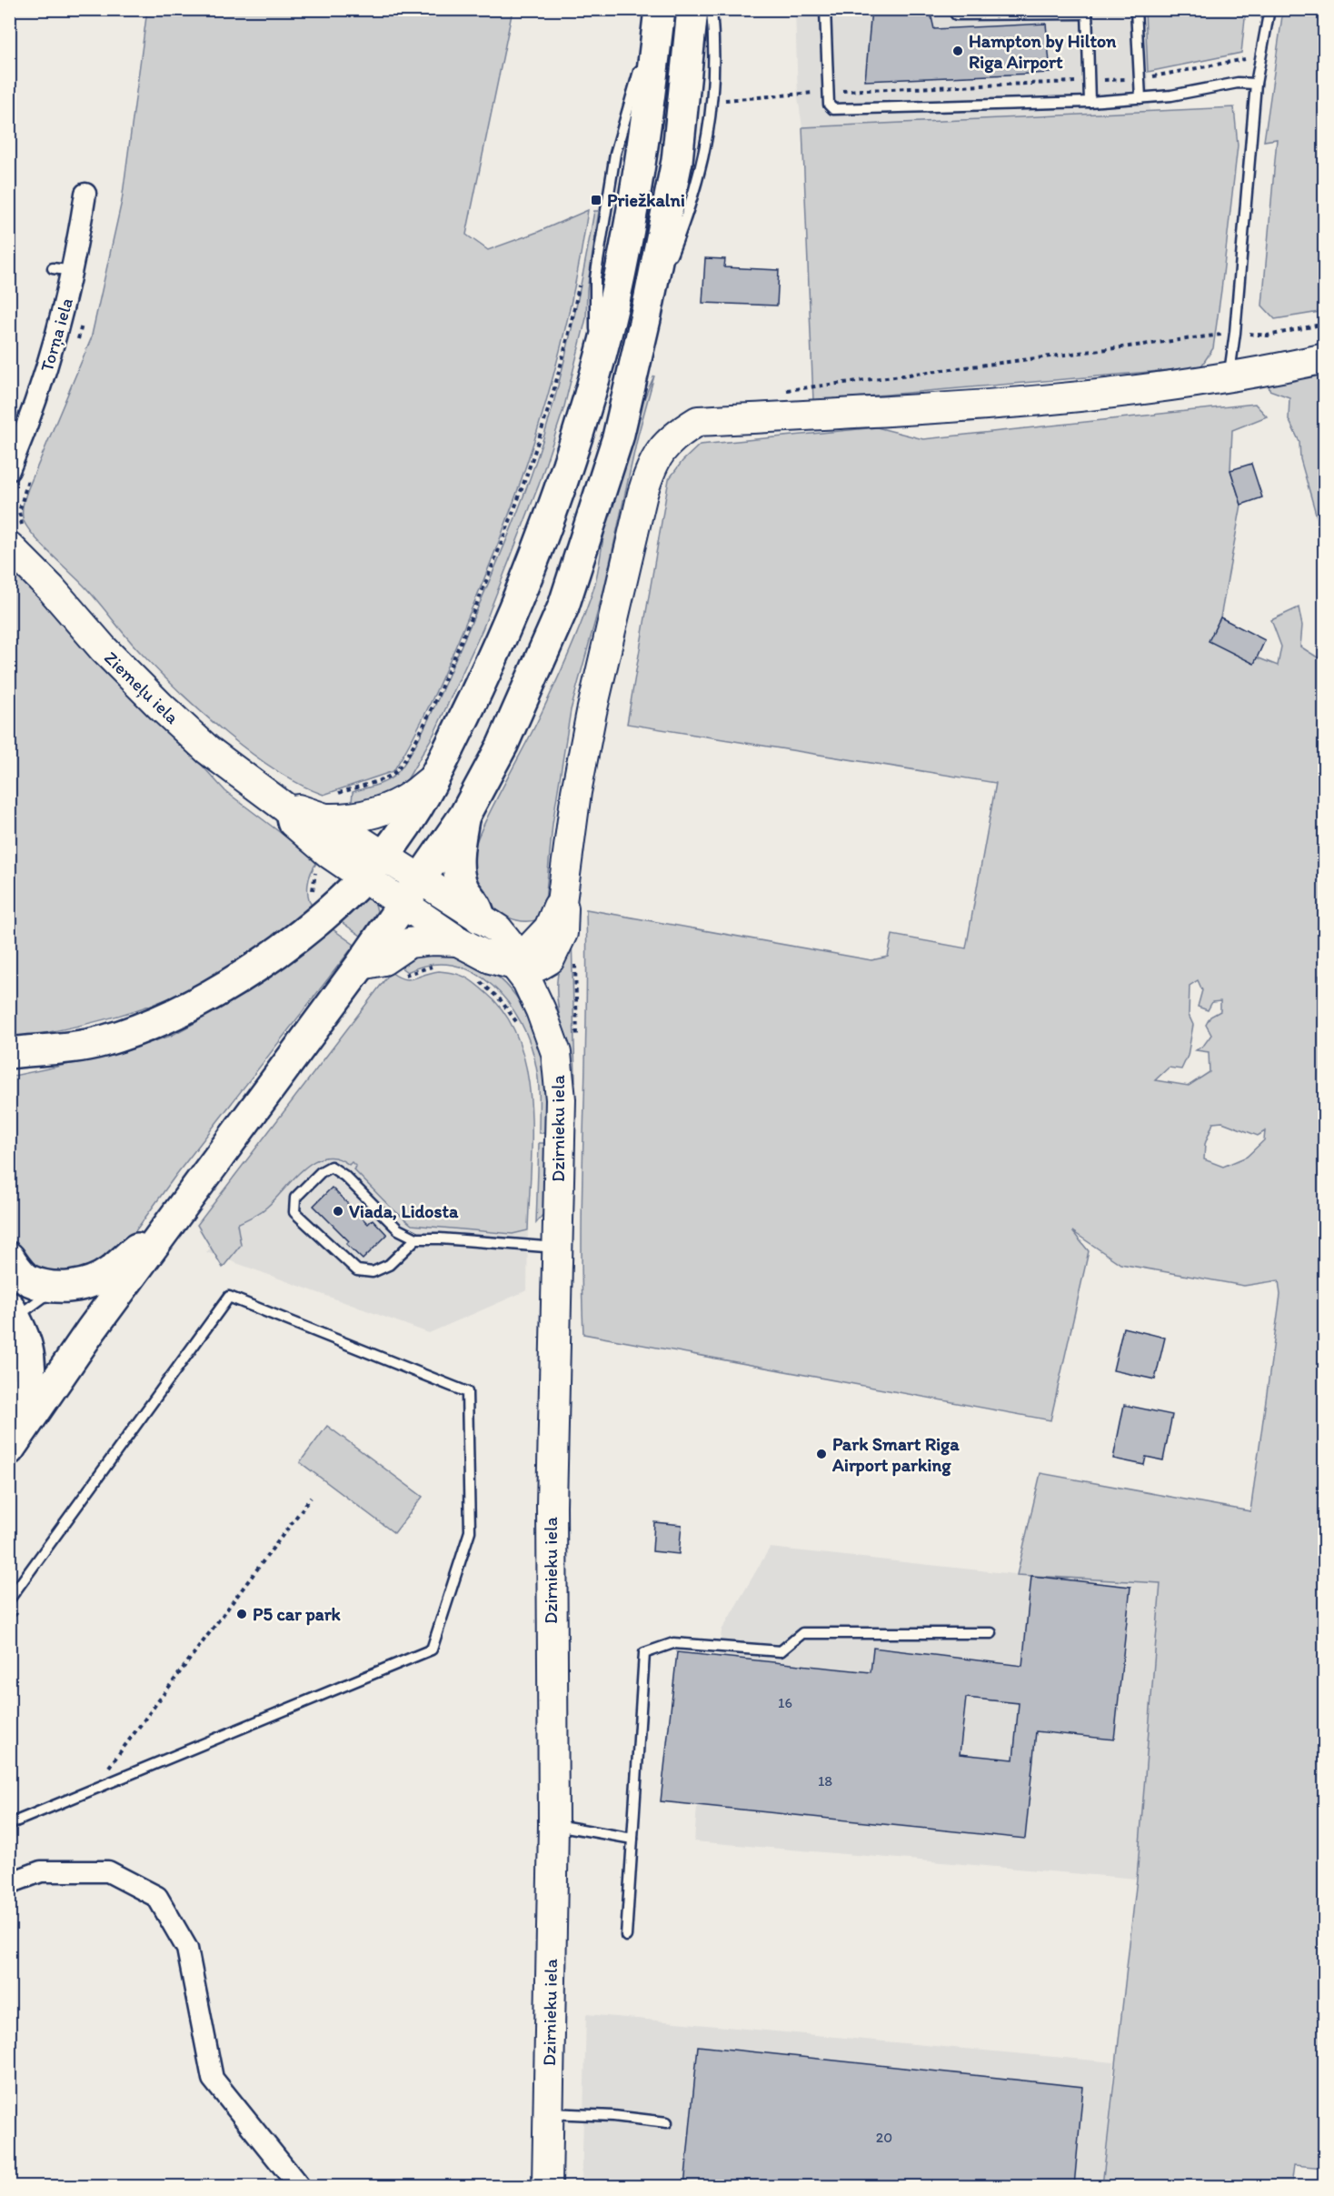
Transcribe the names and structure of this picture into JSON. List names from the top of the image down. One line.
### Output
{"streets":{"street":["Torņa iela","Ziemeļu iela","Dzirnieku iela"]},"crossings":[["Ziemeļu iela","Dzirnieku iela"]],"places":{"other":["Hampton by Hilton Riga Airport","Viada, Lidosta","Park Smart Riga Airport parking","P5 car park"],"transit":["Priežkalni"]},"house_numbers":["16","18","20"]}
